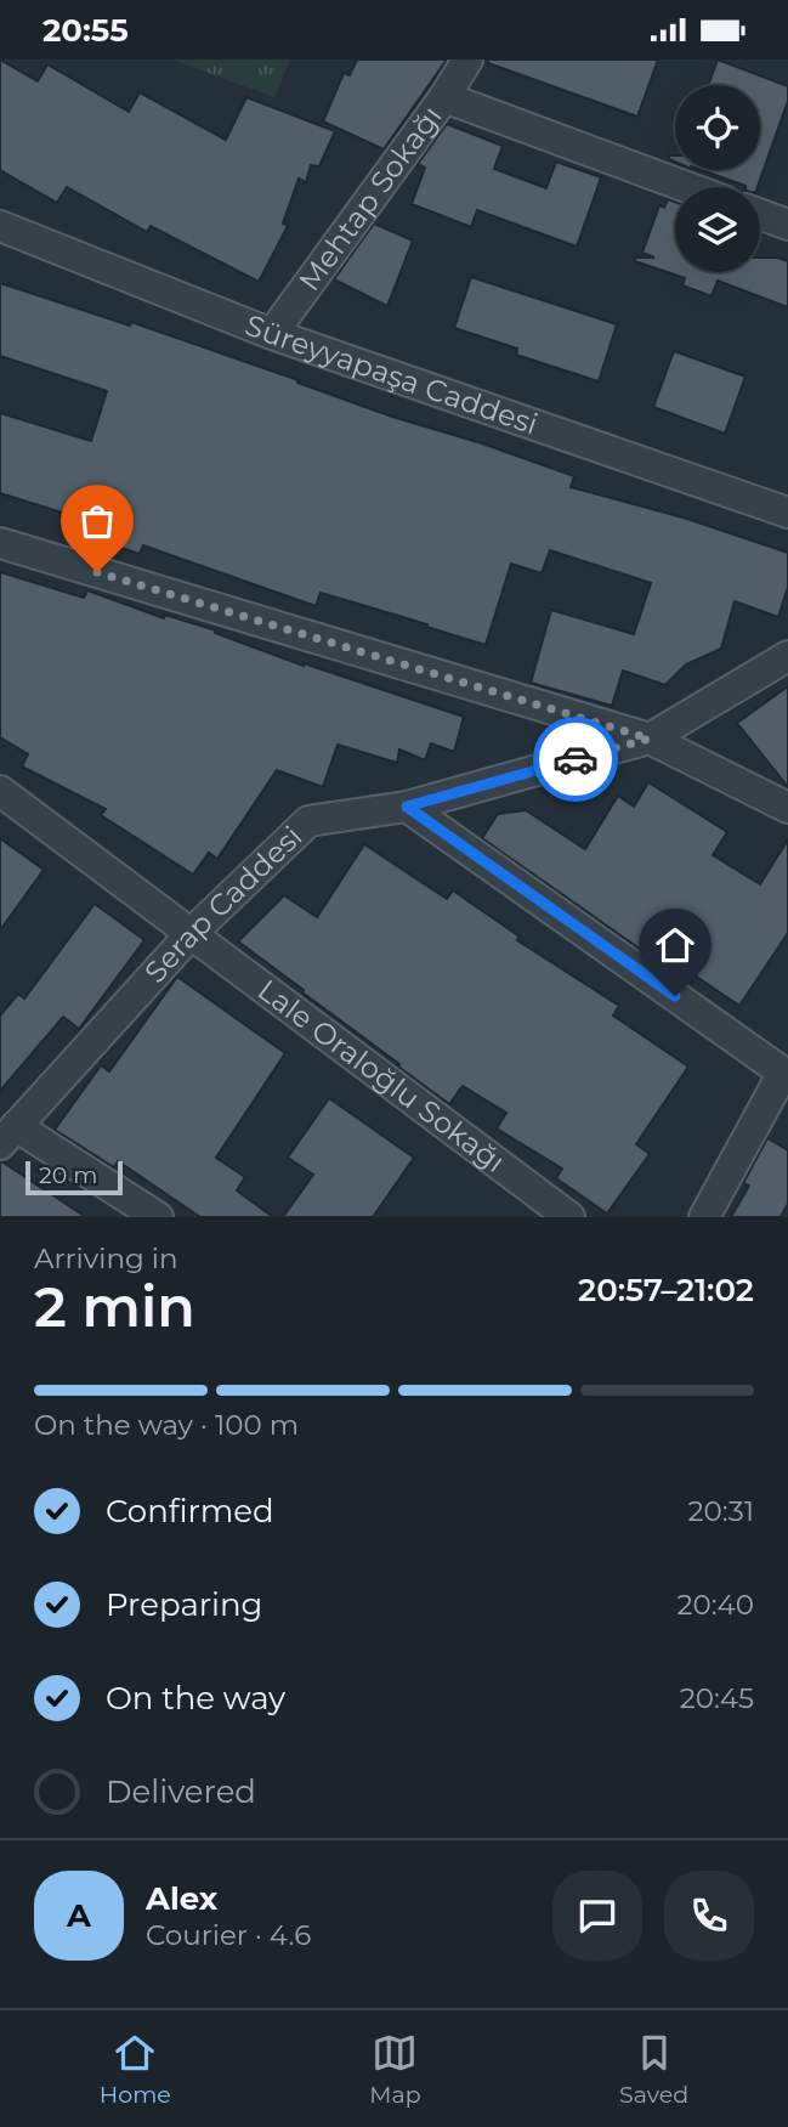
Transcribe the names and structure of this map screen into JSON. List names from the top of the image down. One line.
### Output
{"streets":{"street":["Mehtap Sokağı","Süreyyapaşa Caddesi","Serap Caddesi","Lale Oraloğlu Sokağı"]},"crossings":[["Mehtap Sokağı","Süreyyapaşa Caddesi"],["Serap Caddesi","Lale Oraloğlu Sokağı"]],"scale_bar":"20 m","page":{"status":"20:55","scale":"20 m","heading":["2 min","Arriving in","20:57–21:02"],"panel":["Alex","Courier · 4.6"],"bar":"On the way · 100 m","list":[["Confirmed","20:31"],["Preparing","20:40"],["On the way","20:45"],"Delivered"],"round":"A","tabs":["Home","Map","Saved"]}}
